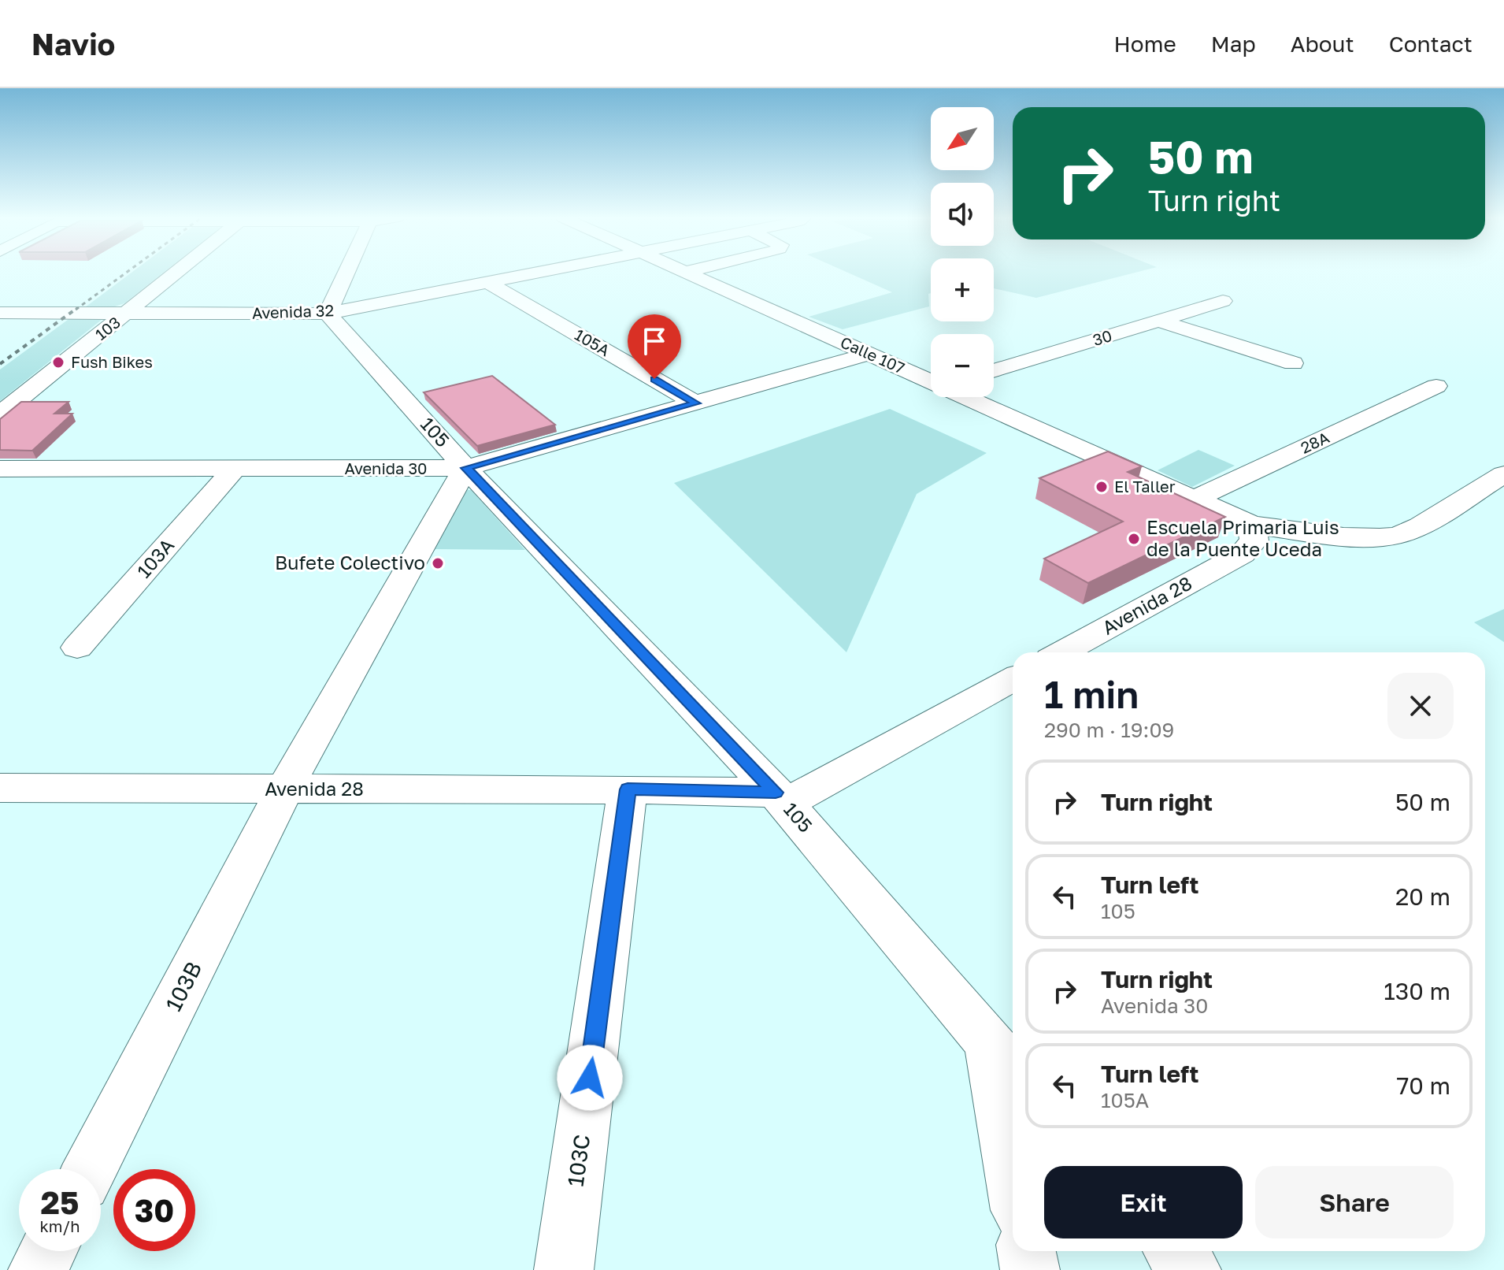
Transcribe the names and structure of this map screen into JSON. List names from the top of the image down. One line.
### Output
{"streets":{"street":["Avenida 32","103","30","105A","Calle 107","105","28A","Avenida 30","103A","Avenida 28","103B","103C"]},"crossings":[["Avenida 32","103"],["Avenida 32","105A"],["Avenida 32","105"],["105A","Avenida 30"],["Calle 107","28A"],["Calle 107","Avenida 30"],["Calle 107","Avenida 28"],["105","Avenida 30"],["105","Avenida 28"],["105","103B"],["Avenida 30","103A"],["Avenida 30","103B"],["Avenida 28","103B"],["Avenida 28","103C"]],"places":["Fush Bikes","El Taller","Escuela Primaria Luis de la Puente Uceda","Bufete Colectivo"],"north":"bottom left","page":{"header":"Navio","nav":["Home","Map","About","Contact"],"map_buttons":["+","−"],"turn":["50 m","Turn right"],"heading":["1 min","290 m · 19:09"],"list":[{"name":"Turn right","value":"50 m"},{"name":"Turn left","note":"105","value":"20 m"},{"name":"Turn right","note":"Avenida 30","value":"130 m"},{"name":"Turn left","note":"105A","value":"70 m"}],"buttons":["Exit","Share"],"speed":"25 km/h","limit":"30"}}
